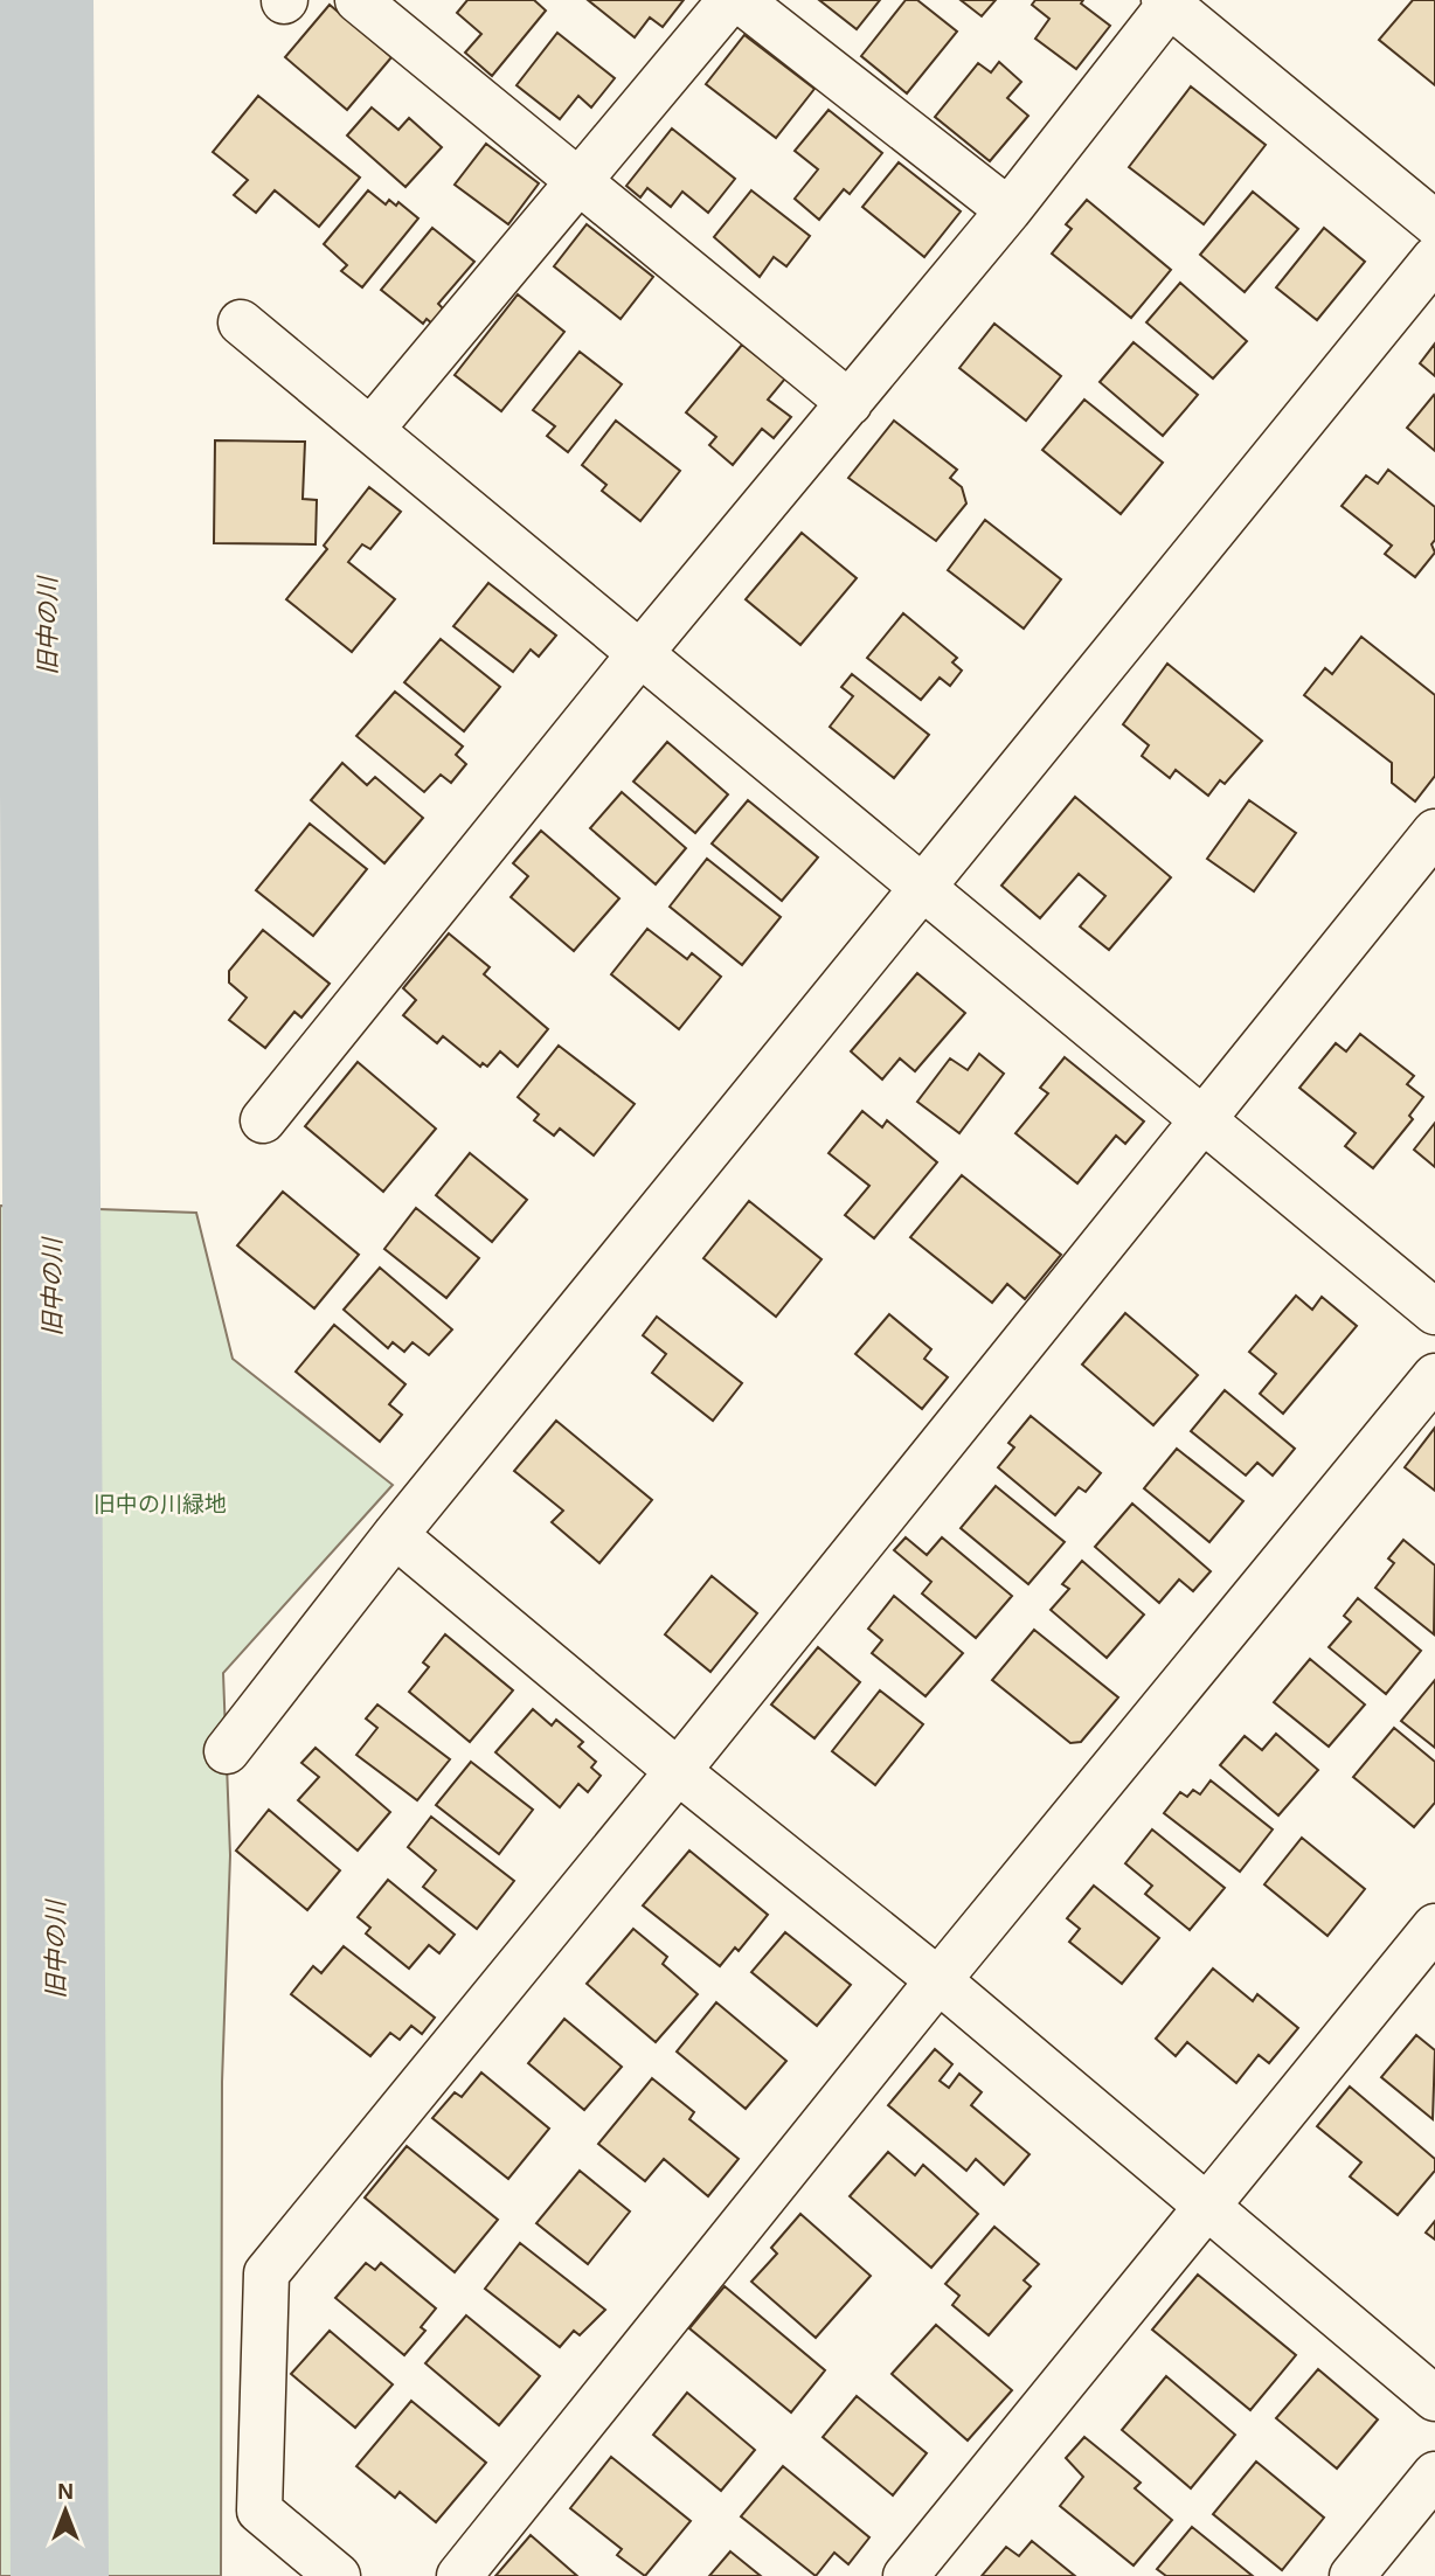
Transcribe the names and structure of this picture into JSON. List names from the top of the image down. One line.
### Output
{"water":["旧中の川"],"parks":["旧中の川緑地"],"north":"top"}
